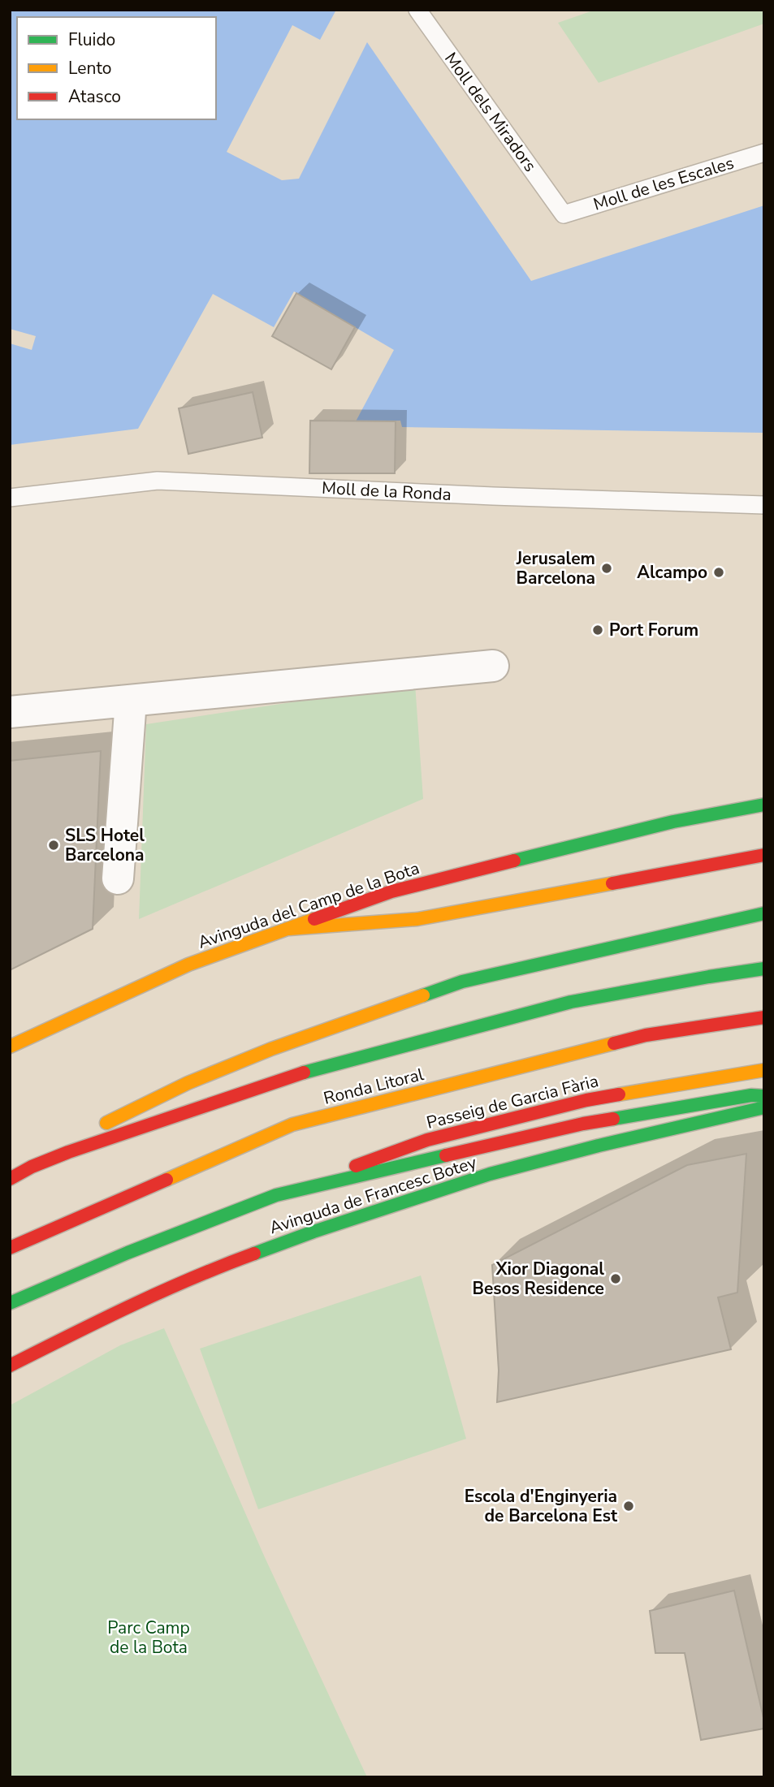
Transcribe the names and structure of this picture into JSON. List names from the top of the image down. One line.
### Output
{"streets":{"main road":["Avinguda del Camp de la Bota","Ronda Litoral","Passeig de Garcia Fària","Avinguda de Francesc Botey"],"lane":["Moll dels Miradors","Moll de les Escales","Moll de la Ronda"]},"crossings":[["Moll dels Miradors","Moll de les Escales"]],"parks":["Parc Camp de la Bota"],"places":["Jerusalem Barcelona","Alcampo","Port Forum","SLS Hotel Barcelona","Xior Diagonal Besos Residence","Escola d'Enginyeria de Barcelona Est"],"legend":["Fluido","Lento","Atasco"]}
